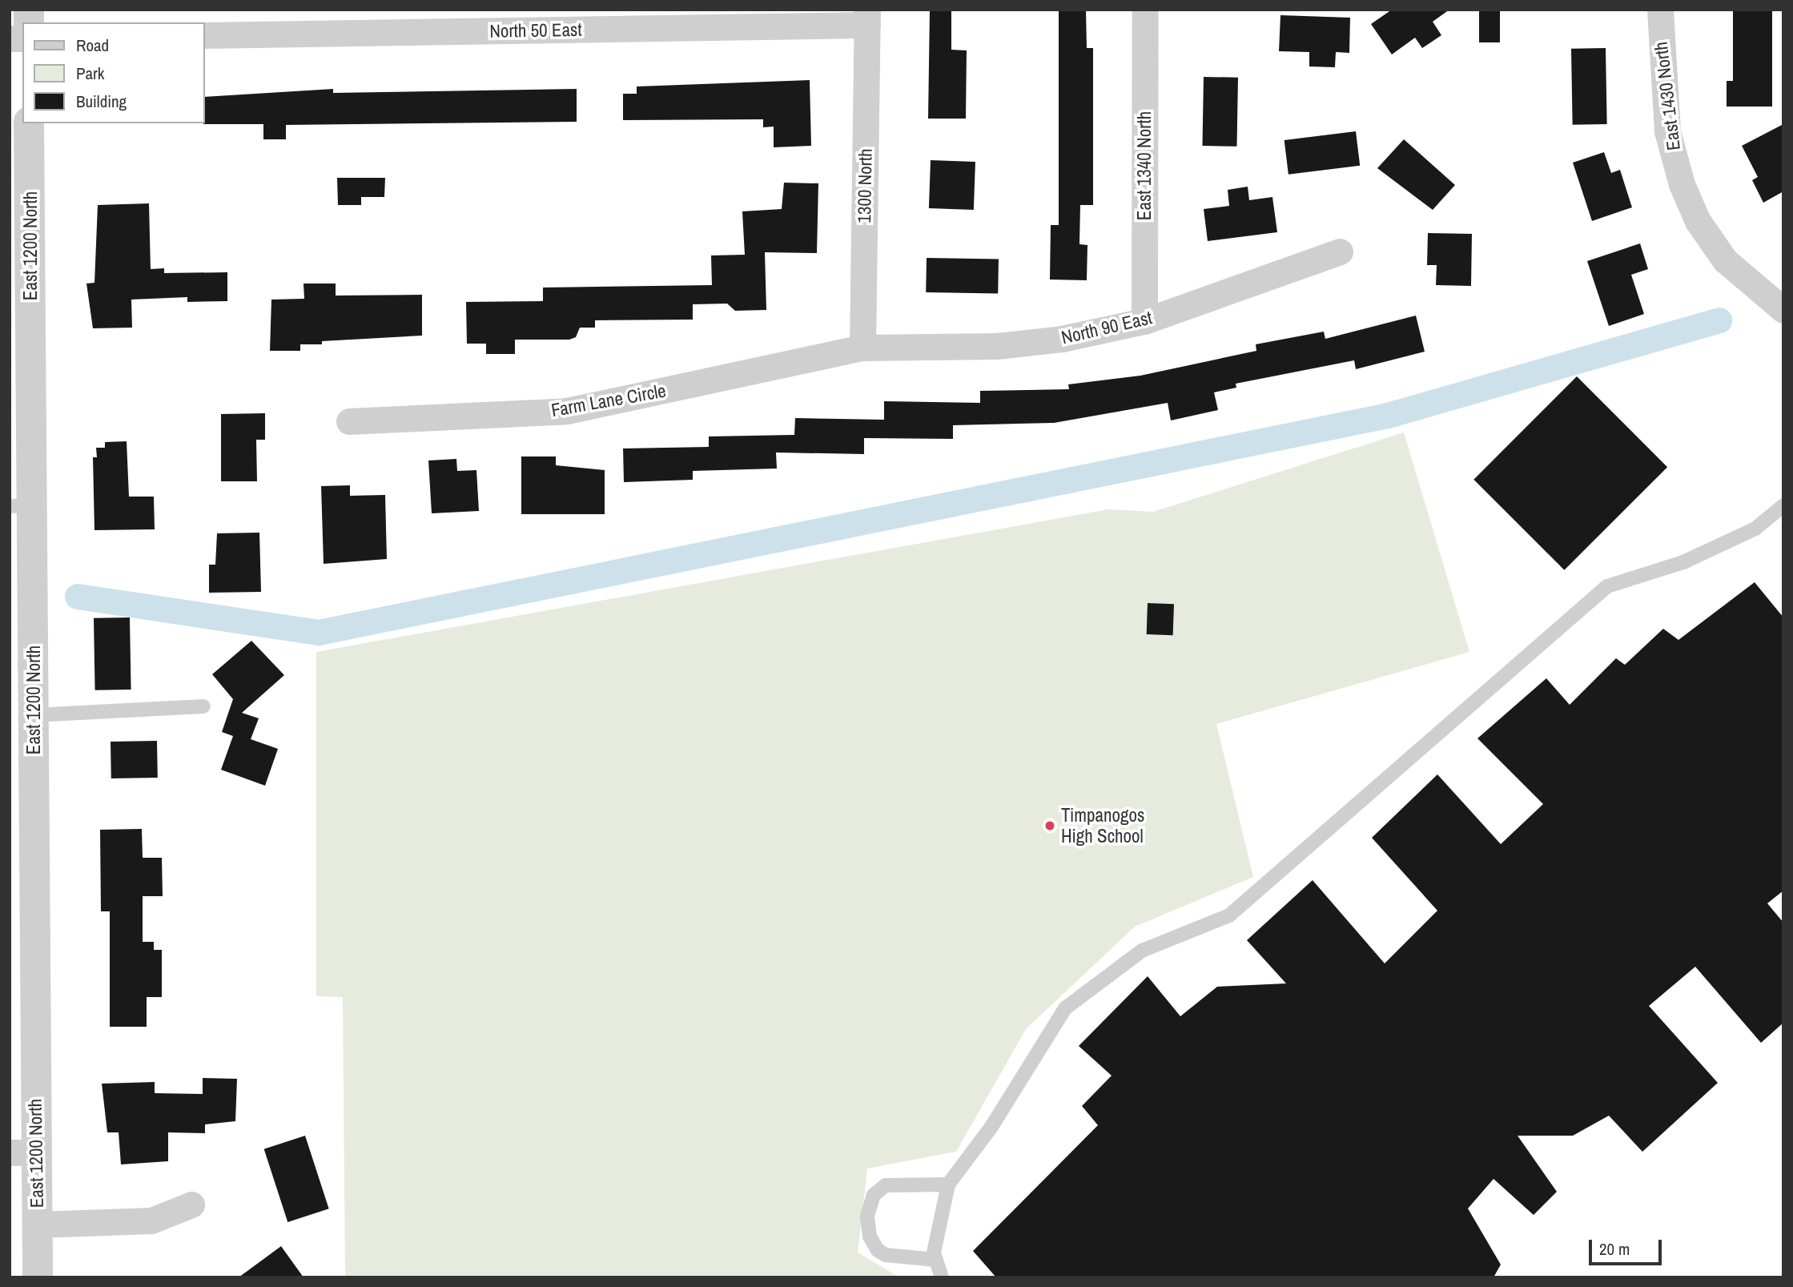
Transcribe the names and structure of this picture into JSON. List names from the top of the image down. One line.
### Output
{"streets":{"street":["North 50 East","East 1430 North","East 1340 North","1300 North","East 1200 North","North 90 East","Farm Lane Circle"]},"crossings":[["North 50 East","1300 North"],["East 1340 North","North 90 East"],["1300 North","North 90 East"],["1300 North","Farm Lane Circle"],["North 90 East","Farm Lane Circle"]],"places":["Timpanogos High School"],"legend":["Road","Park","Building"],"scale_bar":"20 m"}
